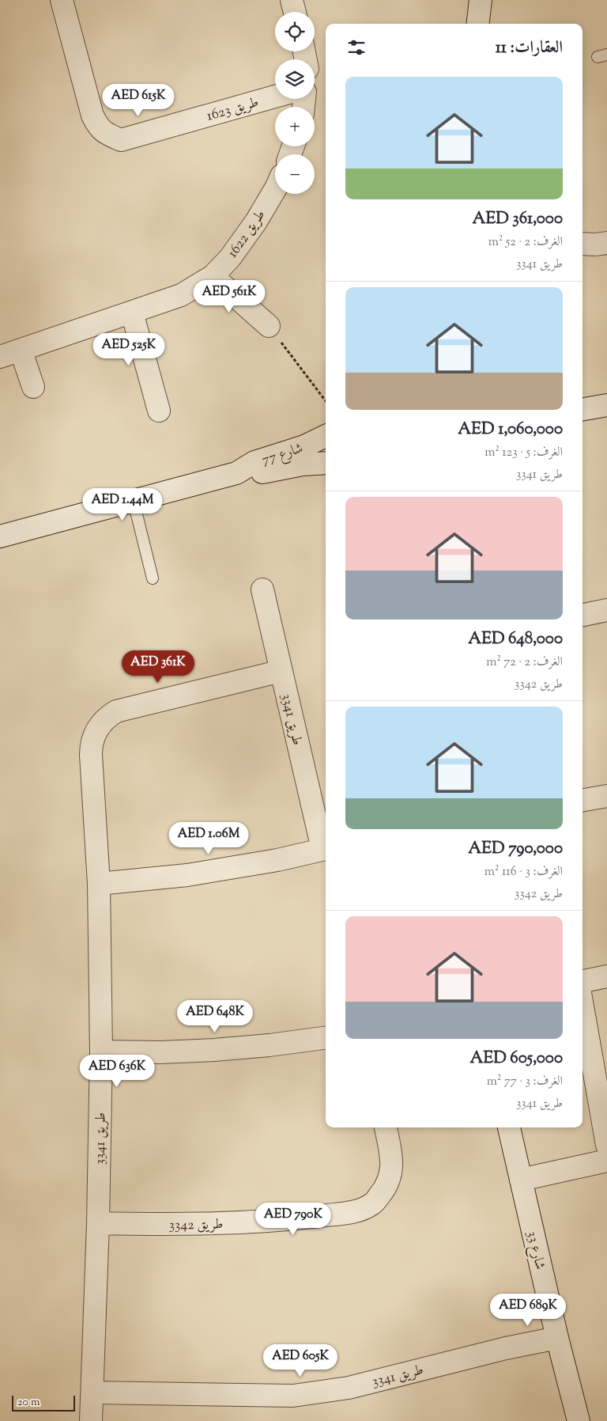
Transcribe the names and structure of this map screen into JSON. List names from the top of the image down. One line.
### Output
{"streets":{"street":["طريق 1623","طريق 1622","شارع 77","طريق 3341","طريق 3342","شارع 33"]},"crossings":[["طريق 3341","طريق 3342"],["طريق 3341","شارع 33"]],"scale_bar":"20 m","page":{"map_buttons":["+","−"],"heading":"العقارات: 11","list":[{"name":"AED 361,000","note":"الغرف: 2 · 52 m² · طريق 3341"},{"name":"AED 1,060,000","note":"الغرف: 5 · 123 m² · طريق 3341"},{"name":"AED 648,000","note":"الغرف: 2 · 72 m² · طريق 3342"},{"name":"AED 790,000","note":"الغرف: 3 · 116 m² · طريق 3342"},{"name":"AED 605,000","note":"الغرف: 3 · 77 m² · طريق 3341"}],"price":["AED 615K","AED 561K","AED 525K","AED 1.44M","AED 361K","AED 1.06M","AED 648K","AED 636K","AED 790K","AED 689K","AED 605K"],"scale":"20 m"}}
